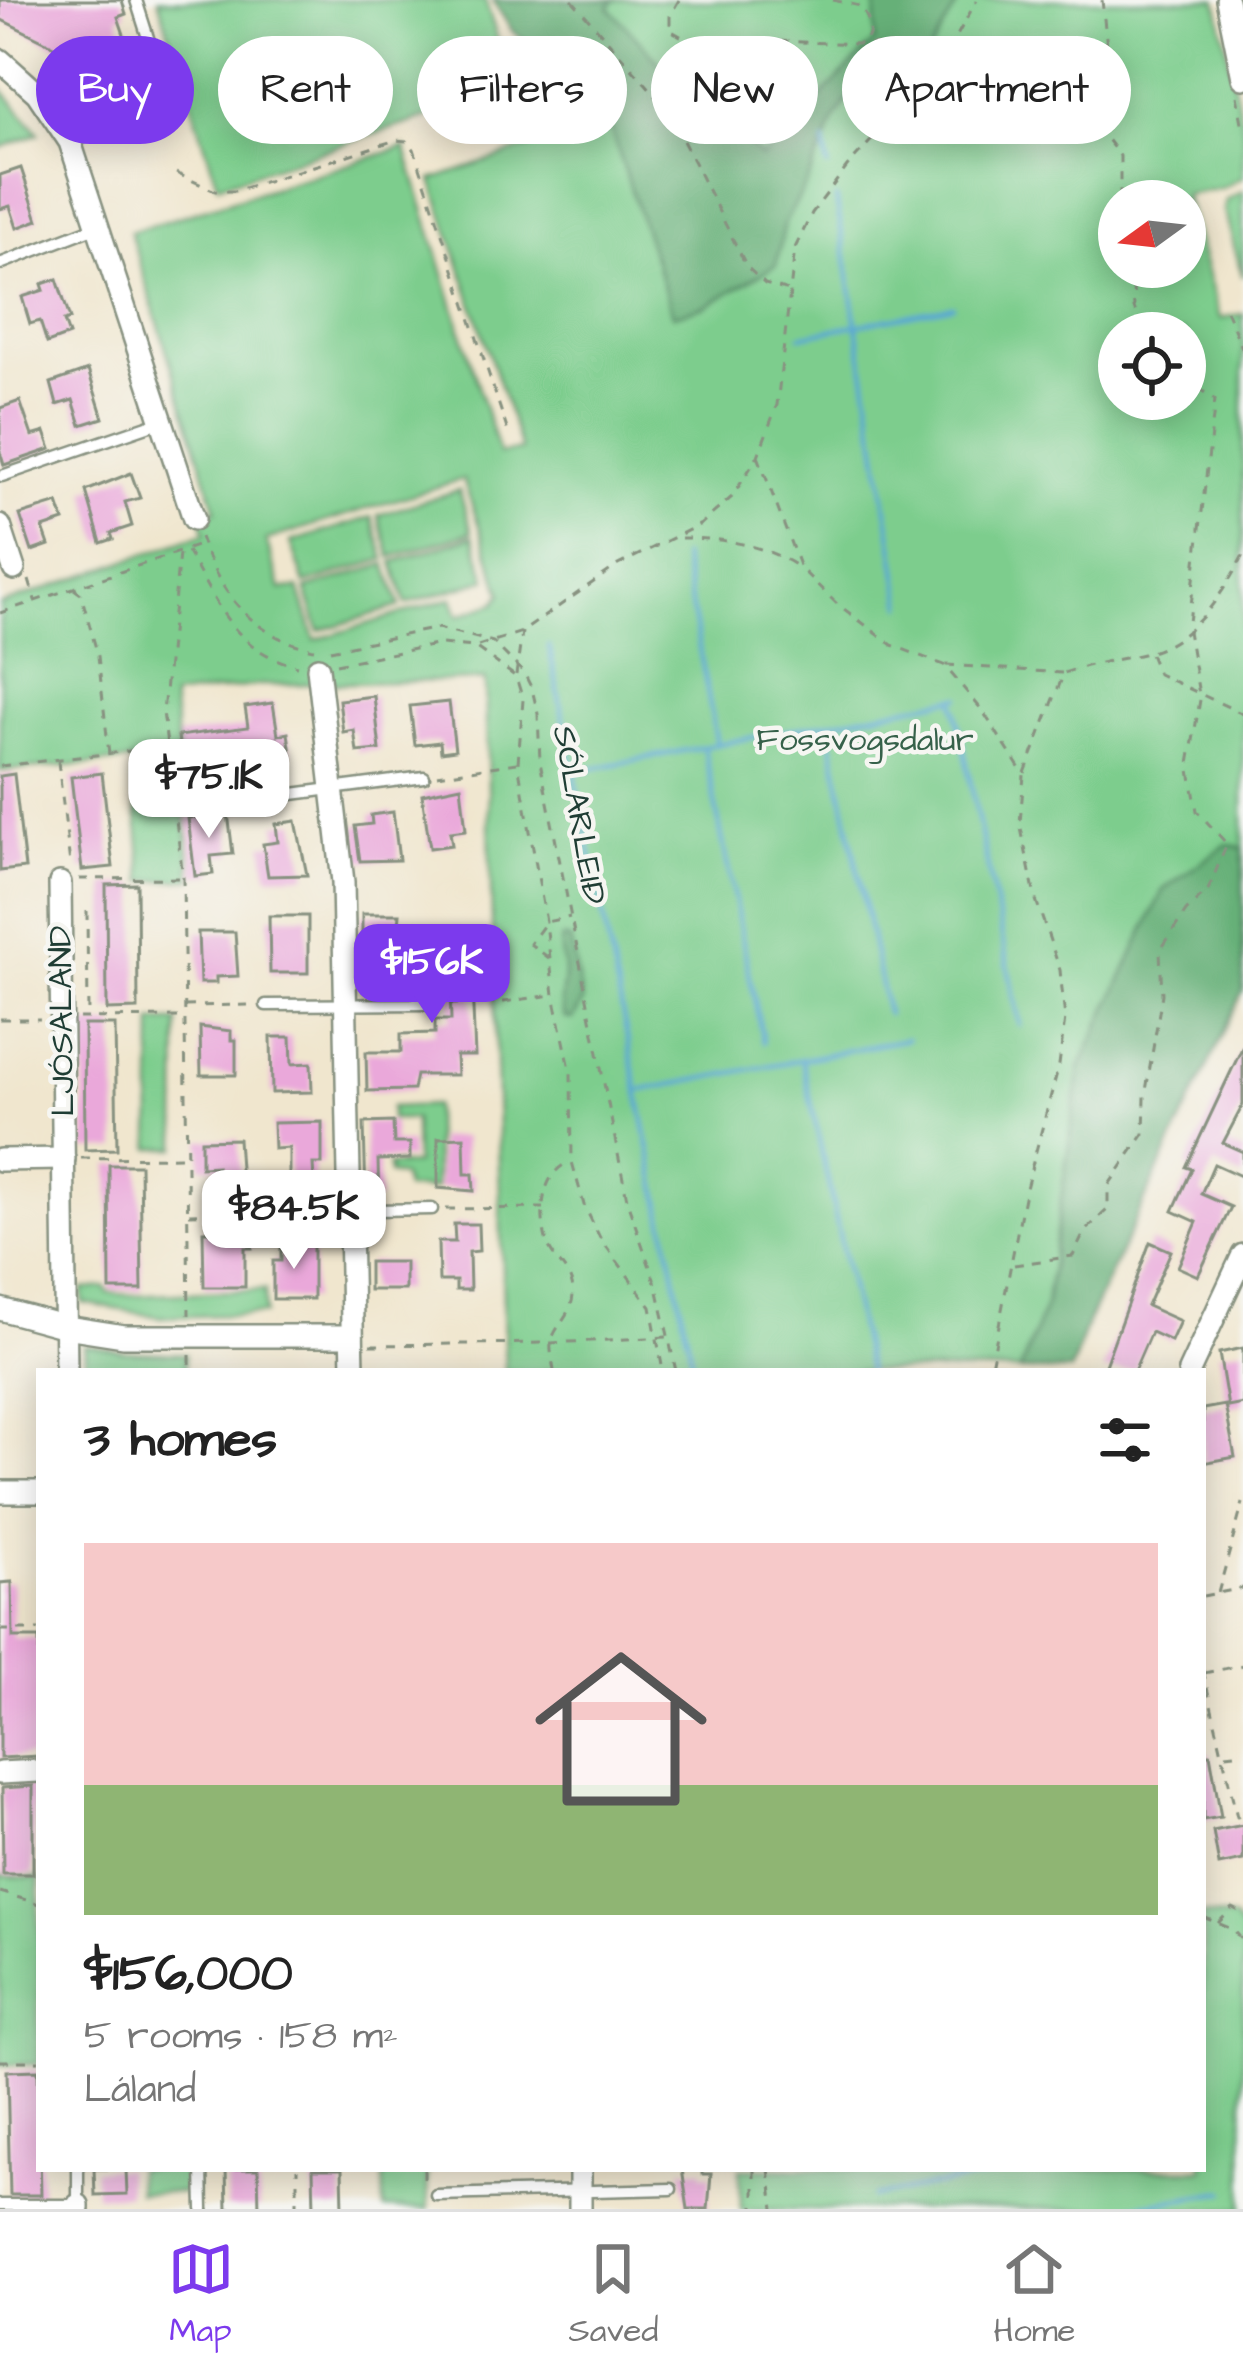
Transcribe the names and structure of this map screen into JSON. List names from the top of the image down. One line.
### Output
{"streets":{"street":["LJÓSALAND"],"path":["SÓLARLEIÐ"]},"parks":["Fossvogsdalur"],"north":"left","page":{"chip":["Buy","Rent","Filters","New","Apartment"],"price":["$75.1K","$156K","$84.5K"],"heading":"3 homes","list":[{"name":"$156,000","note":"5 rooms · 158 m² · Láland"}],"tabs":["Map","Saved","Home"]}}
